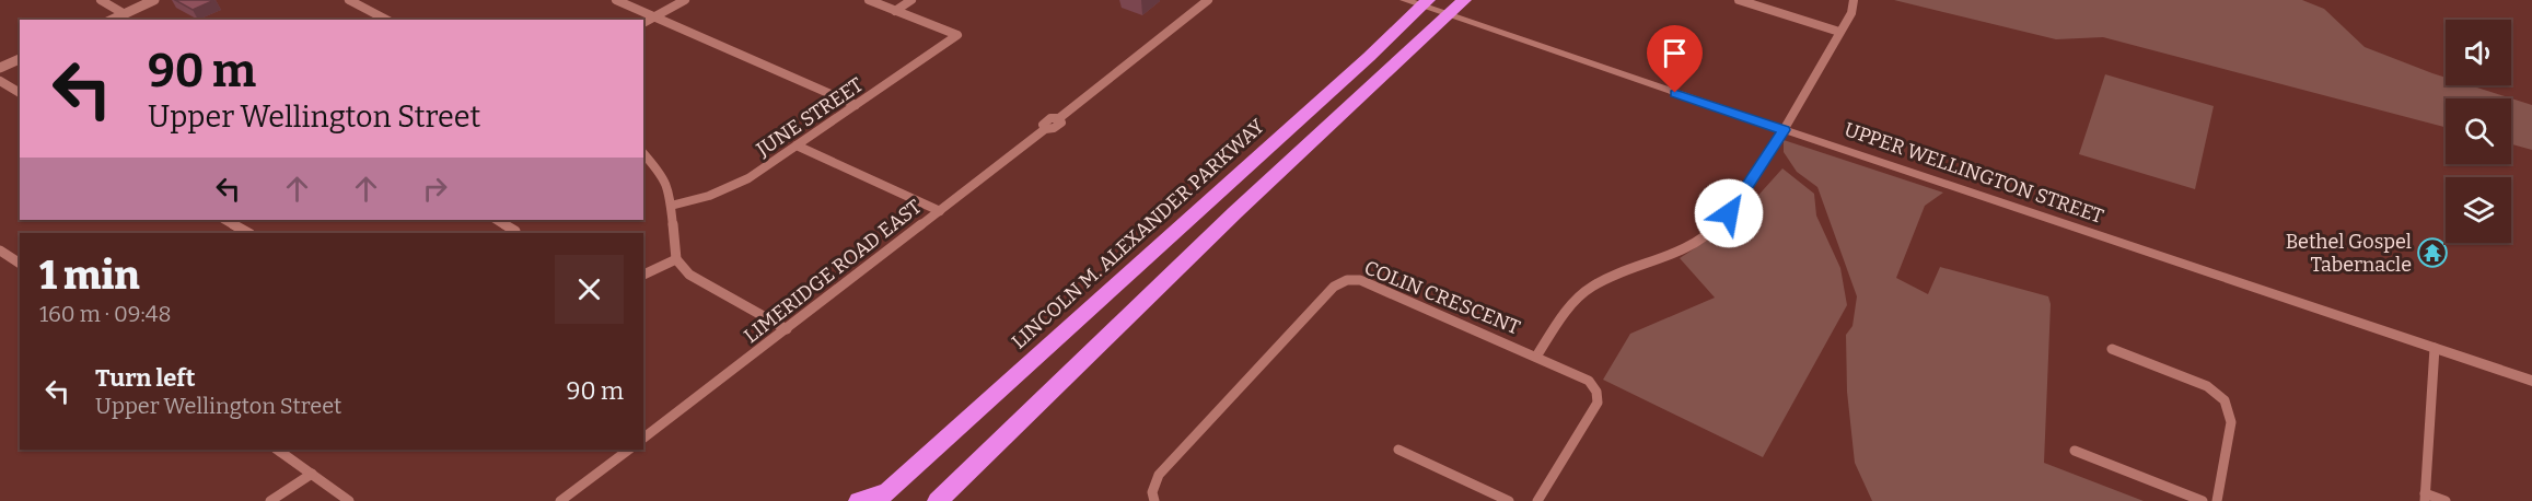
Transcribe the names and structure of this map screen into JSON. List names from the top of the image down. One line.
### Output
{"streets":{"highway":["LINCOLN M. ALEXANDER PARKWAY"],"main road":["UPPER WELLINGTON STREET"],"street":["JUNE STREET","LIMERIDGE ROAD EAST","COLIN CRESCENT"]},"places":{"temple":["Bethel Gospel Tabernacle"]},"page":{"turn":["90 m","Upper Wellington Street"],"heading":["1 min","160 m · 09:48"],"list":[{"name":"Turn left","note":"Upper Wellington Street","value":"90 m"}]}}
